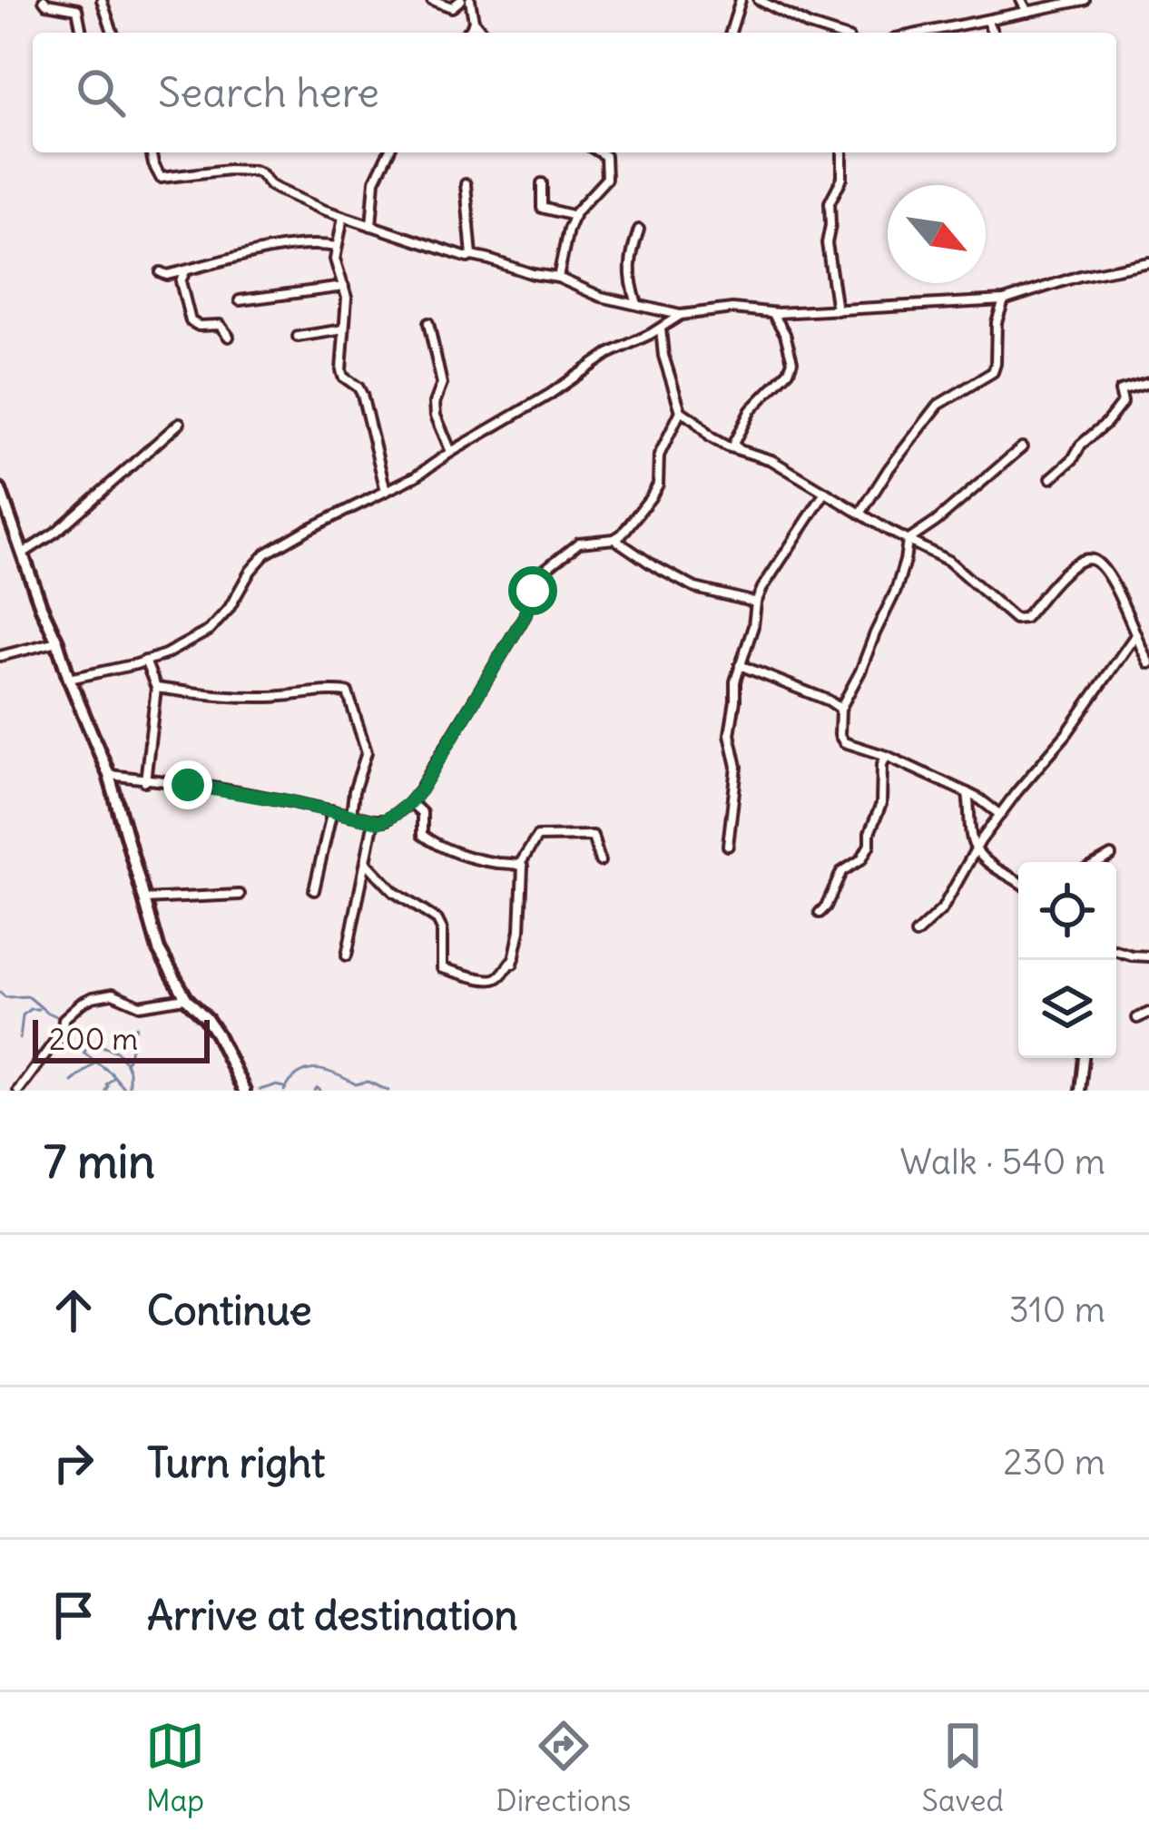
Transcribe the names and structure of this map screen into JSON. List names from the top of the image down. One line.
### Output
{"scale_bar":"200 m","north":"bottom right","page":{"search":"Search here","scale":"200 m","heading":["7 min","Walk · 540 m"],"list":[["Continue","310 m"],["Turn right","230 m"],"Arrive at destination"],"nav":["Map","Directions","Saved"]}}
